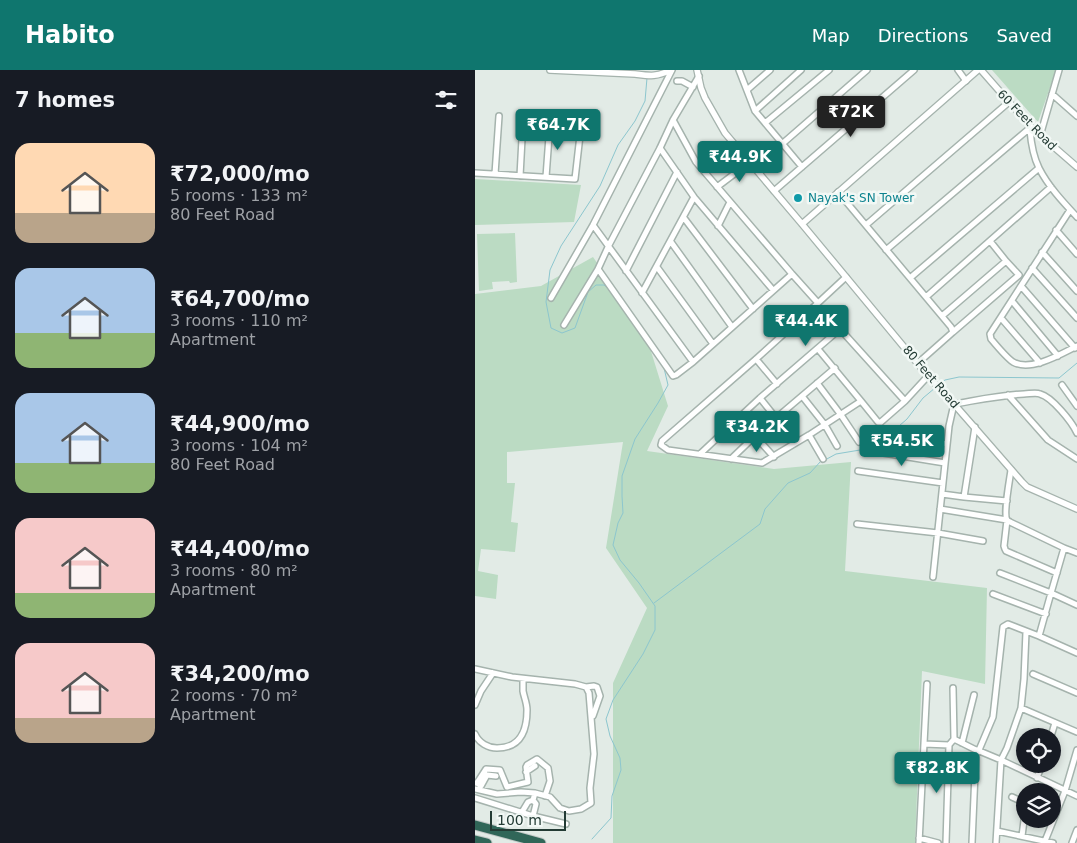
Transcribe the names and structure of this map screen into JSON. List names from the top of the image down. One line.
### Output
{"streets":{"street":["60 Feet Road","80 Feet Road"]},"places":["Nayak's SN Tower"],"scale_bar":"100 m","page":{"header":"Habito","nav":["Map","Directions","Saved"],"heading":"7 homes","price":["₹72K","₹64.7K","₹44.9K","₹44.4K","₹34.2K","₹54.5K","₹82.8K"],"list":[{"name":"₹72,000/mo","note":"5 rooms · 133 m² · 80 Feet Road"},{"name":"₹64,700/mo","note":"3 rooms · 110 m² · Apartment"},{"name":"₹44,900/mo","note":"3 rooms · 104 m² · 80 Feet Road"},{"name":"₹44,400/mo","note":"3 rooms · 80 m² · Apartment"},{"name":"₹34,200/mo","note":"2 rooms · 70 m² · Apartment"}],"scale":"100 m"}}
